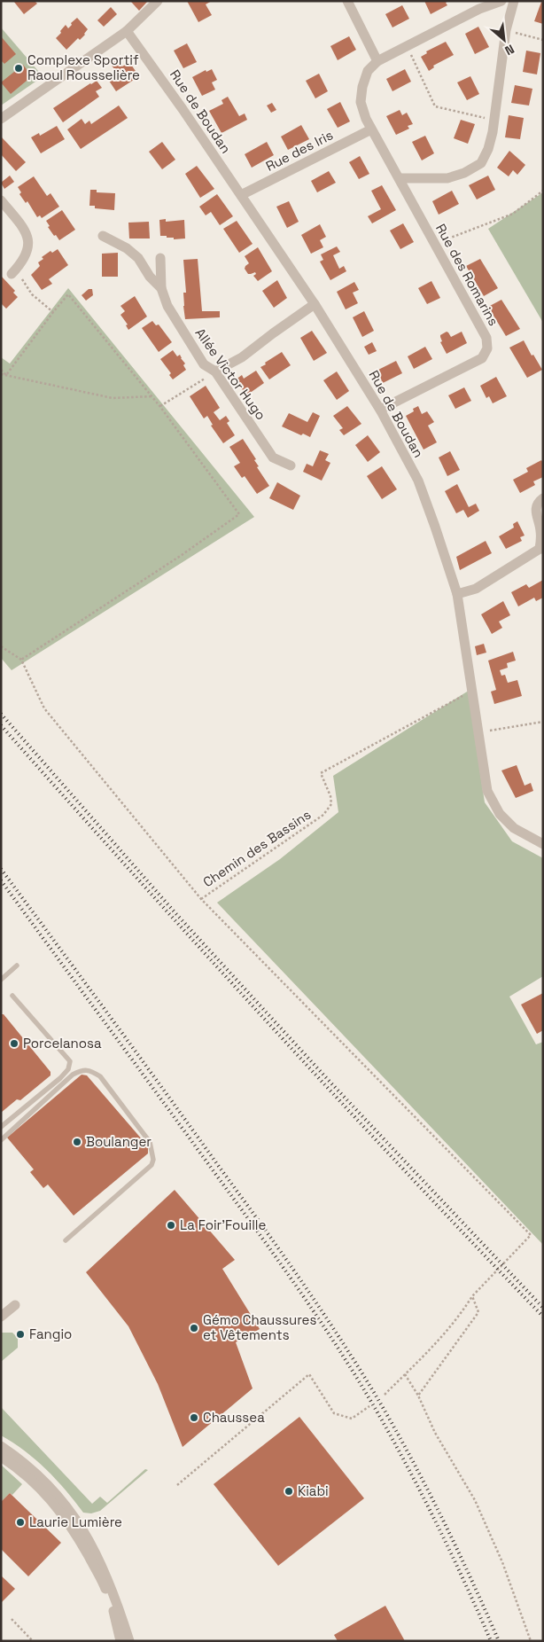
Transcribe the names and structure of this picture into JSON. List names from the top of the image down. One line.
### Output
{"streets":{"street":["Rue de Boudan","Rue des Iris","Rue des Romarins","Allée Victor Hugo"],"path":["Chemin des Bassins"]},"crossings":[["Rue de Boudan","Rue des Iris"],["Rue de Boudan","Rue des Romarins"],["Rue de Boudan","Chemin des Bassins"],["Rue des Iris","Rue des Romarins"]],"places":["Complexe Sportif Raoul Rousselière","Porcelanosa","Boulanger","La Foir'Fouille","Gémo Chaussures et Vêtements","Fangio","Chaussea","Kiabi","Laurie Lumière"],"north":"bottom right"}
